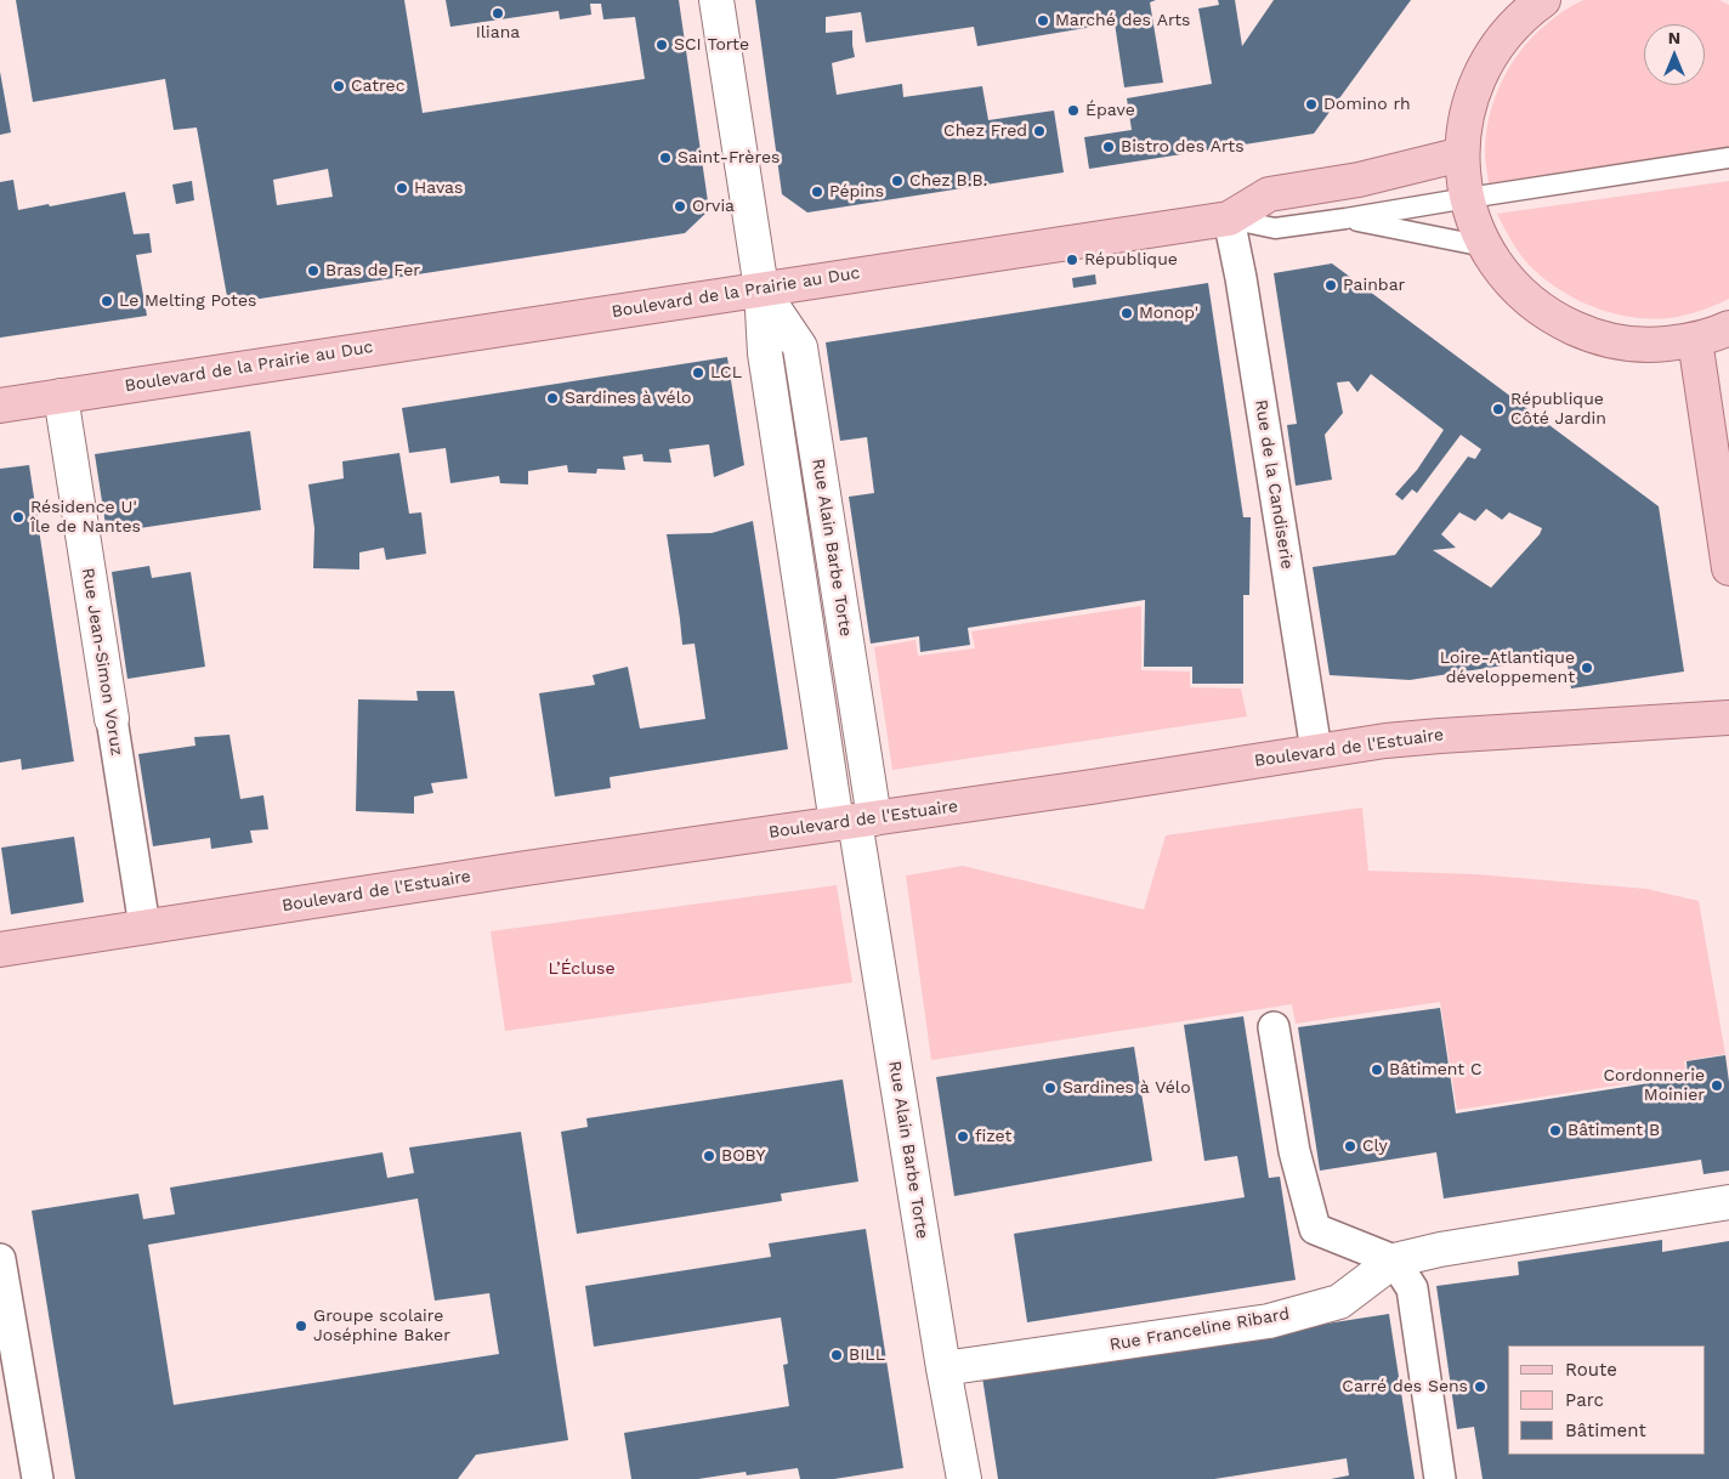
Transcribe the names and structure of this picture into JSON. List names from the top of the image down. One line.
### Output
{"streets":{"main road":["Boulevard de la Prairie au Duc","Boulevard de l'Estuaire"],"street":["Rue de la Candiserie","Rue Alain Barbe Torte","Rue Jean-Simon Voruz","Rue Franceline Ribard"]},"crossings":[["Boulevard de la Prairie au Duc","Rue de la Candiserie"],["Boulevard de la Prairie au Duc","Rue Alain Barbe Torte"],["Boulevard de la Prairie au Duc","Rue Jean-Simon Voruz"],["Rue de la Candiserie","Boulevard de l'Estuaire"],["Rue Alain Barbe Torte","Boulevard de l'Estuaire"],["Rue Alain Barbe Torte","Rue Franceline Ribard"],["Rue Jean-Simon Voruz","Boulevard de l'Estuaire"]],"parks":["L’Écluse"],"places":["Iliana","Marché des Arts","SCI Torte","Catrec","Domino rh","Épave","Chez Fred","Bistro des Arts","Saint-Frères","Chez B.B.","Havas","Pépins","Orvia","République","Bras de Fer","Painbar","Le Melting Potes","Monop'","LCL","Sardines à vélo","République Côté Jardin","Résidence U' Île de Nantes","Loire-Atlantique développement","Bâtiment C","Cordonnerie Moinier","Sardines à Vélo","Bâtiment B","fizet","Cly","BOBY","Groupe scolaire Joséphine Baker","BILL","Carré des Sens"],"legend":["Route","Parc","Bâtiment"],"north":"top"}
